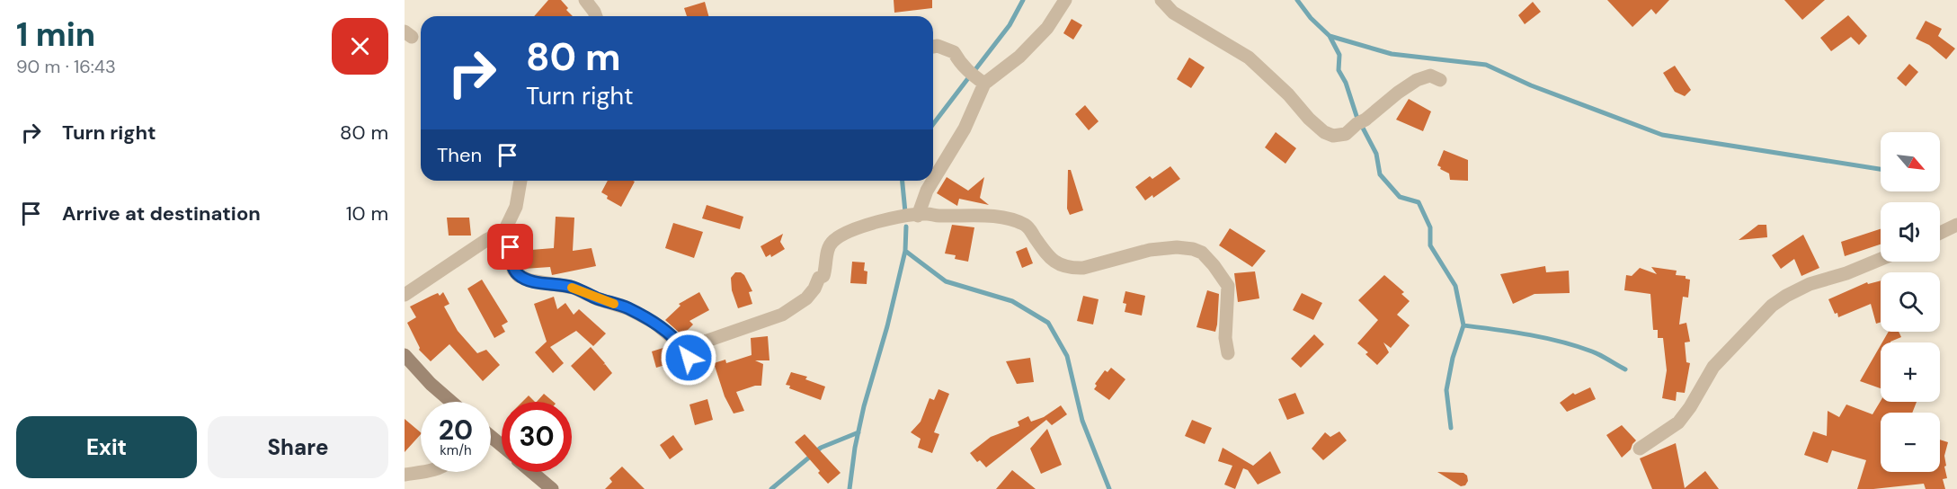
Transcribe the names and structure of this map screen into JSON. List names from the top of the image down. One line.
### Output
{"north":"bottom right","page":{"heading":["1 min","90 m · 16:43"],"turn":["80 m","Turn right"],"list":[{"name":"Turn right","value":"80 m"},{"name":"Arrive at destination","value":"10 m"}],"then":"Then","map_buttons":["+","−"],"speed":"20 km/h","limit":"30","buttons":["Exit","Share"]}}
